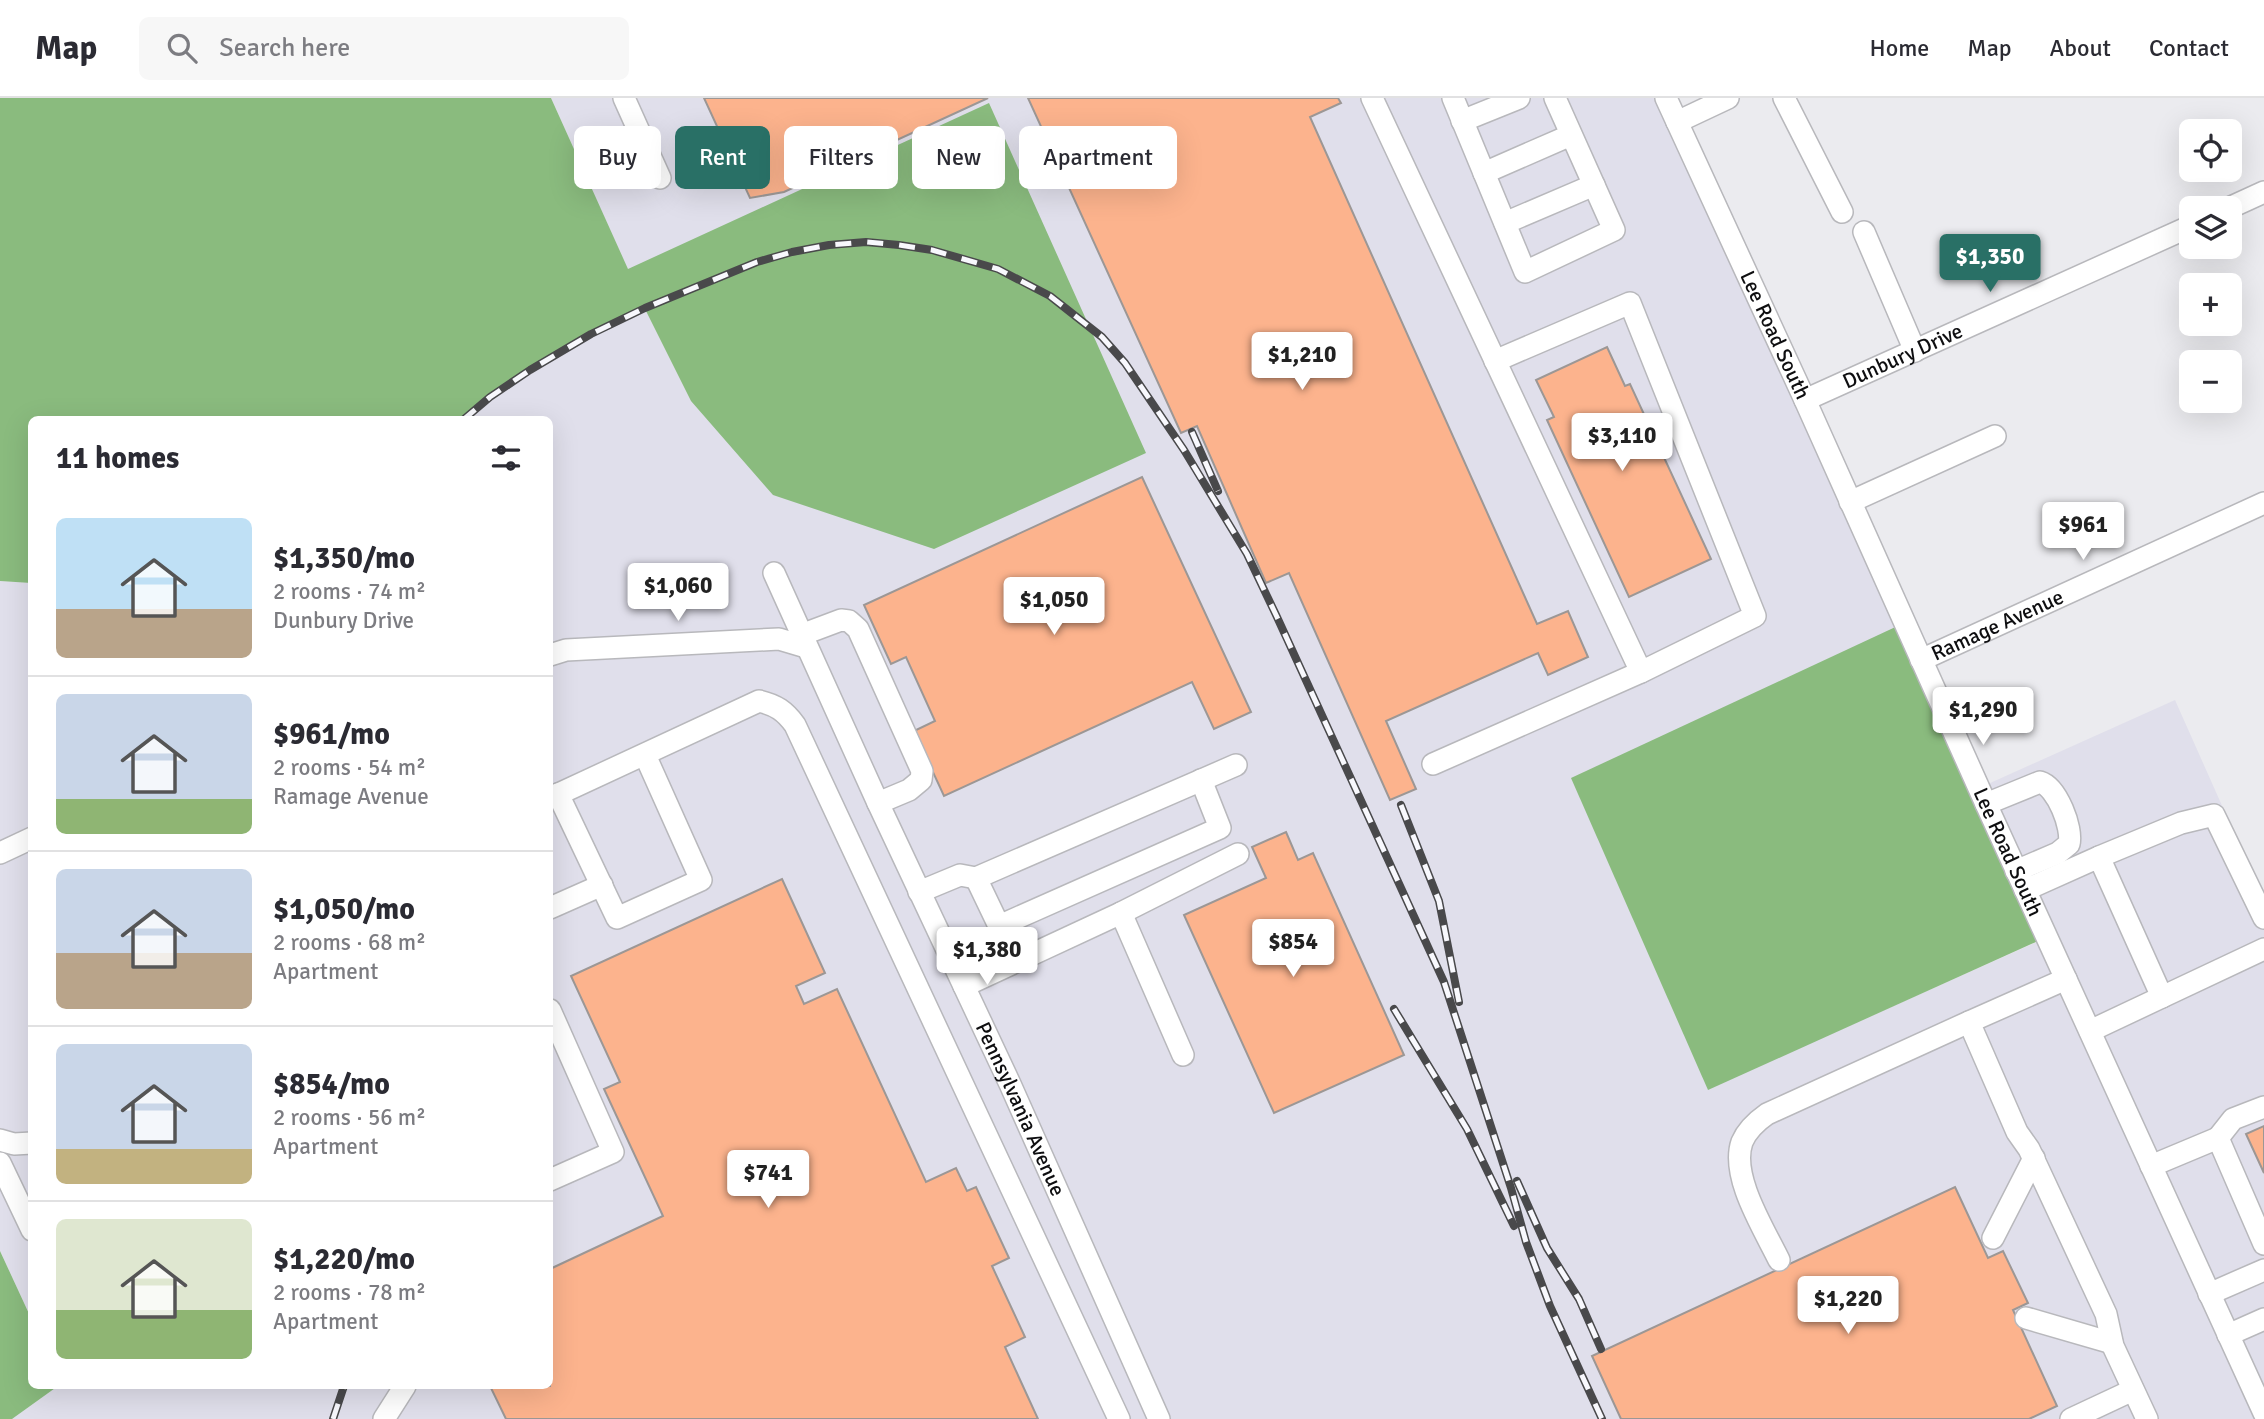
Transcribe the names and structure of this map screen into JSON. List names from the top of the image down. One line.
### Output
{"streets":{"street":["Lee Road South","Dunbury Drive","Ramage Avenue","Pennsylvania Avenue"]},"crossings":[["Lee Road South","Dunbury Drive"],["Lee Road South","Ramage Avenue"]],"page":{"header":"Map","search":"Search here","nav":["Home","Map","About","Contact"],"map_buttons":["+","−"],"chip":["Buy","Rent","Filters","New","Apartment"],"price":["$1,350","$1,210","$3,110","$961","$1,060","$1,050","$1,290","$854","$1,380","$741","$1,220"],"heading":"11 homes","list":[{"name":"$1,350/mo","note":"2 rooms · 74 m² · Dunbury Drive"},{"name":"$961/mo","note":"2 rooms · 54 m² · Ramage Avenue"},{"name":"$1,050/mo","note":"2 rooms · 68 m² · Apartment"},{"name":"$854/mo","note":"2 rooms · 56 m² · Apartment"},{"name":"$1,220/mo","note":"2 rooms · 78 m² · Apartment"}]}}
